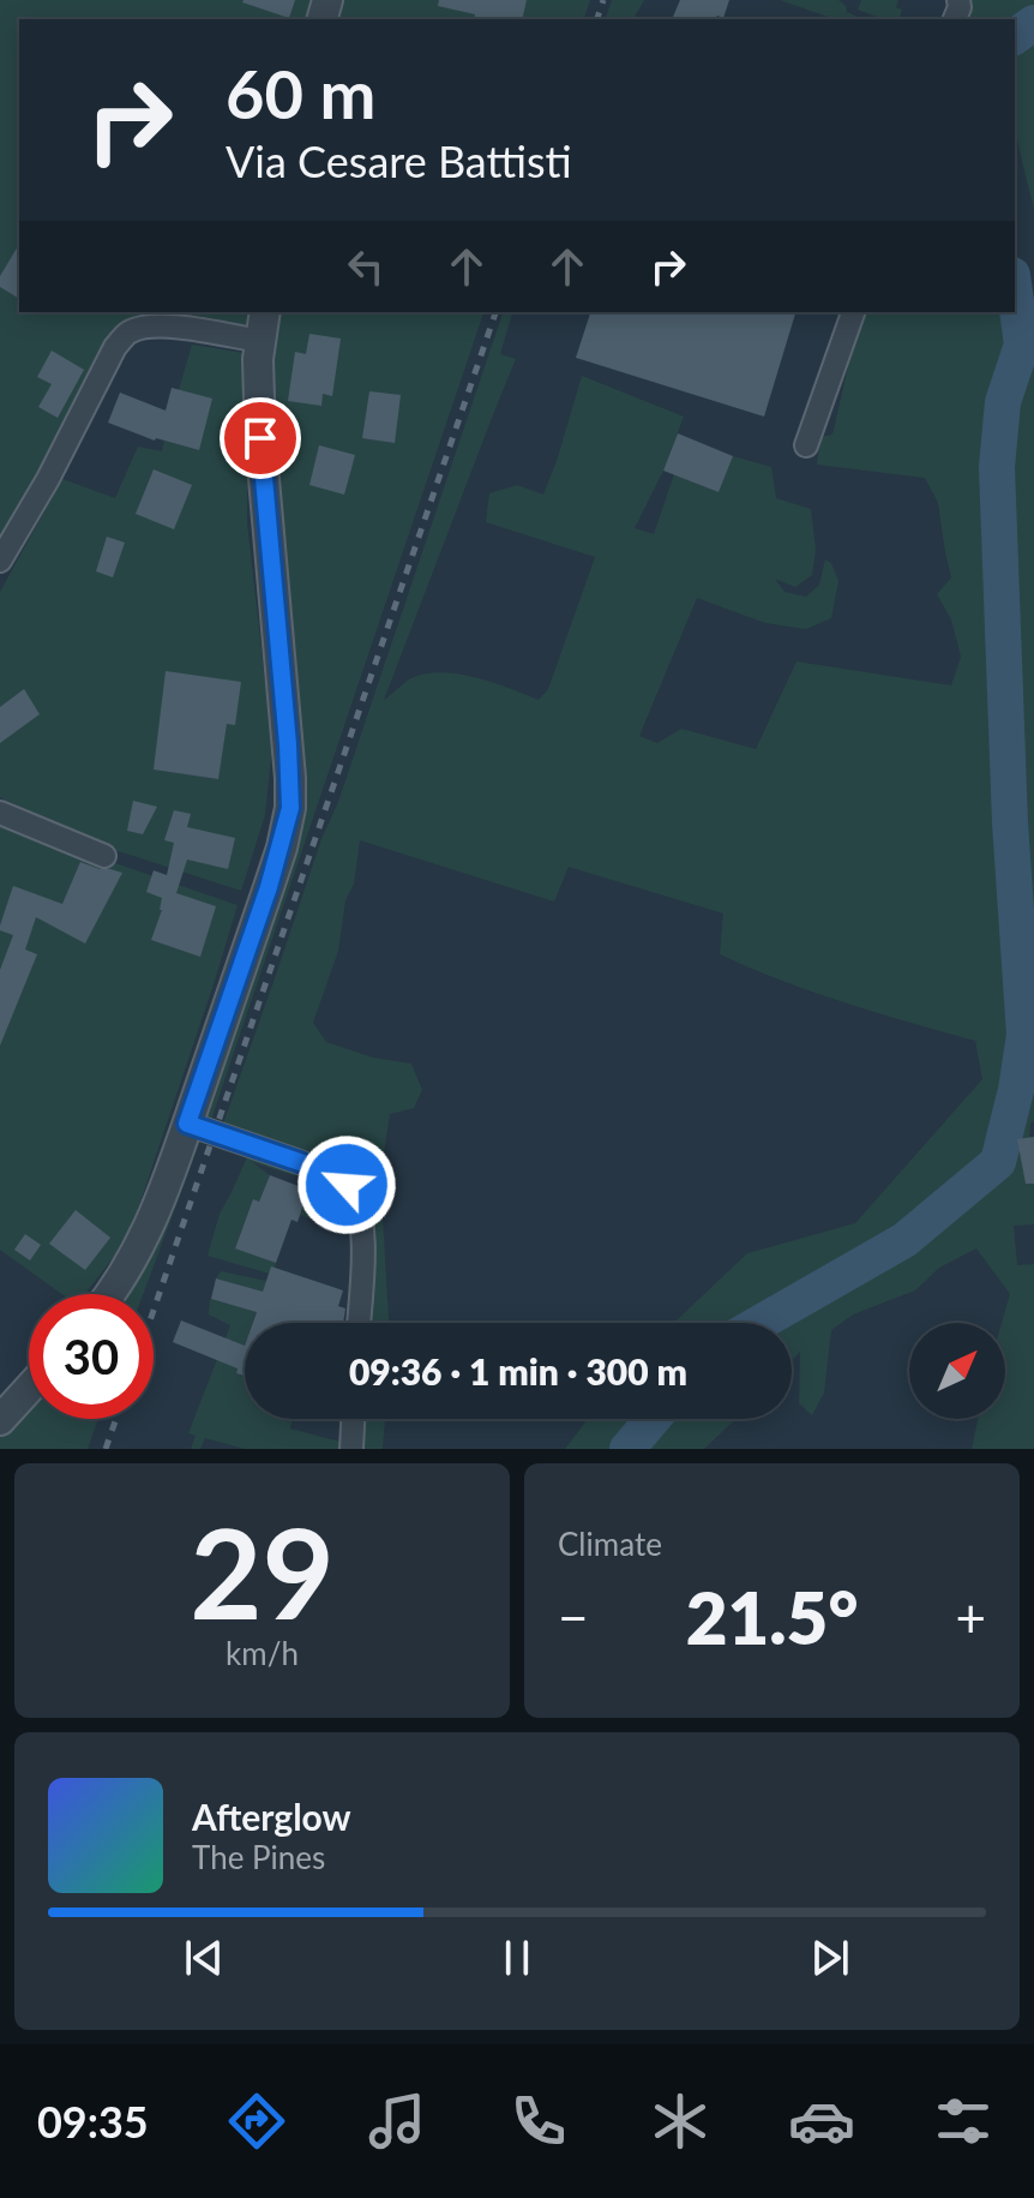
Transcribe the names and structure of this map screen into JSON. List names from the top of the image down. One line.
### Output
{"north":"top right","page":{"turn":["60 m","Via Cesare Battisti"],"limit":"30","trip":"09:36 · 1 min · 300 m","tile":[["29","km/h"],"Climate"],"heat":["−","21.5°","+"],"song":["Afterglow","The Pines"],"tabs":"09:35"}}
